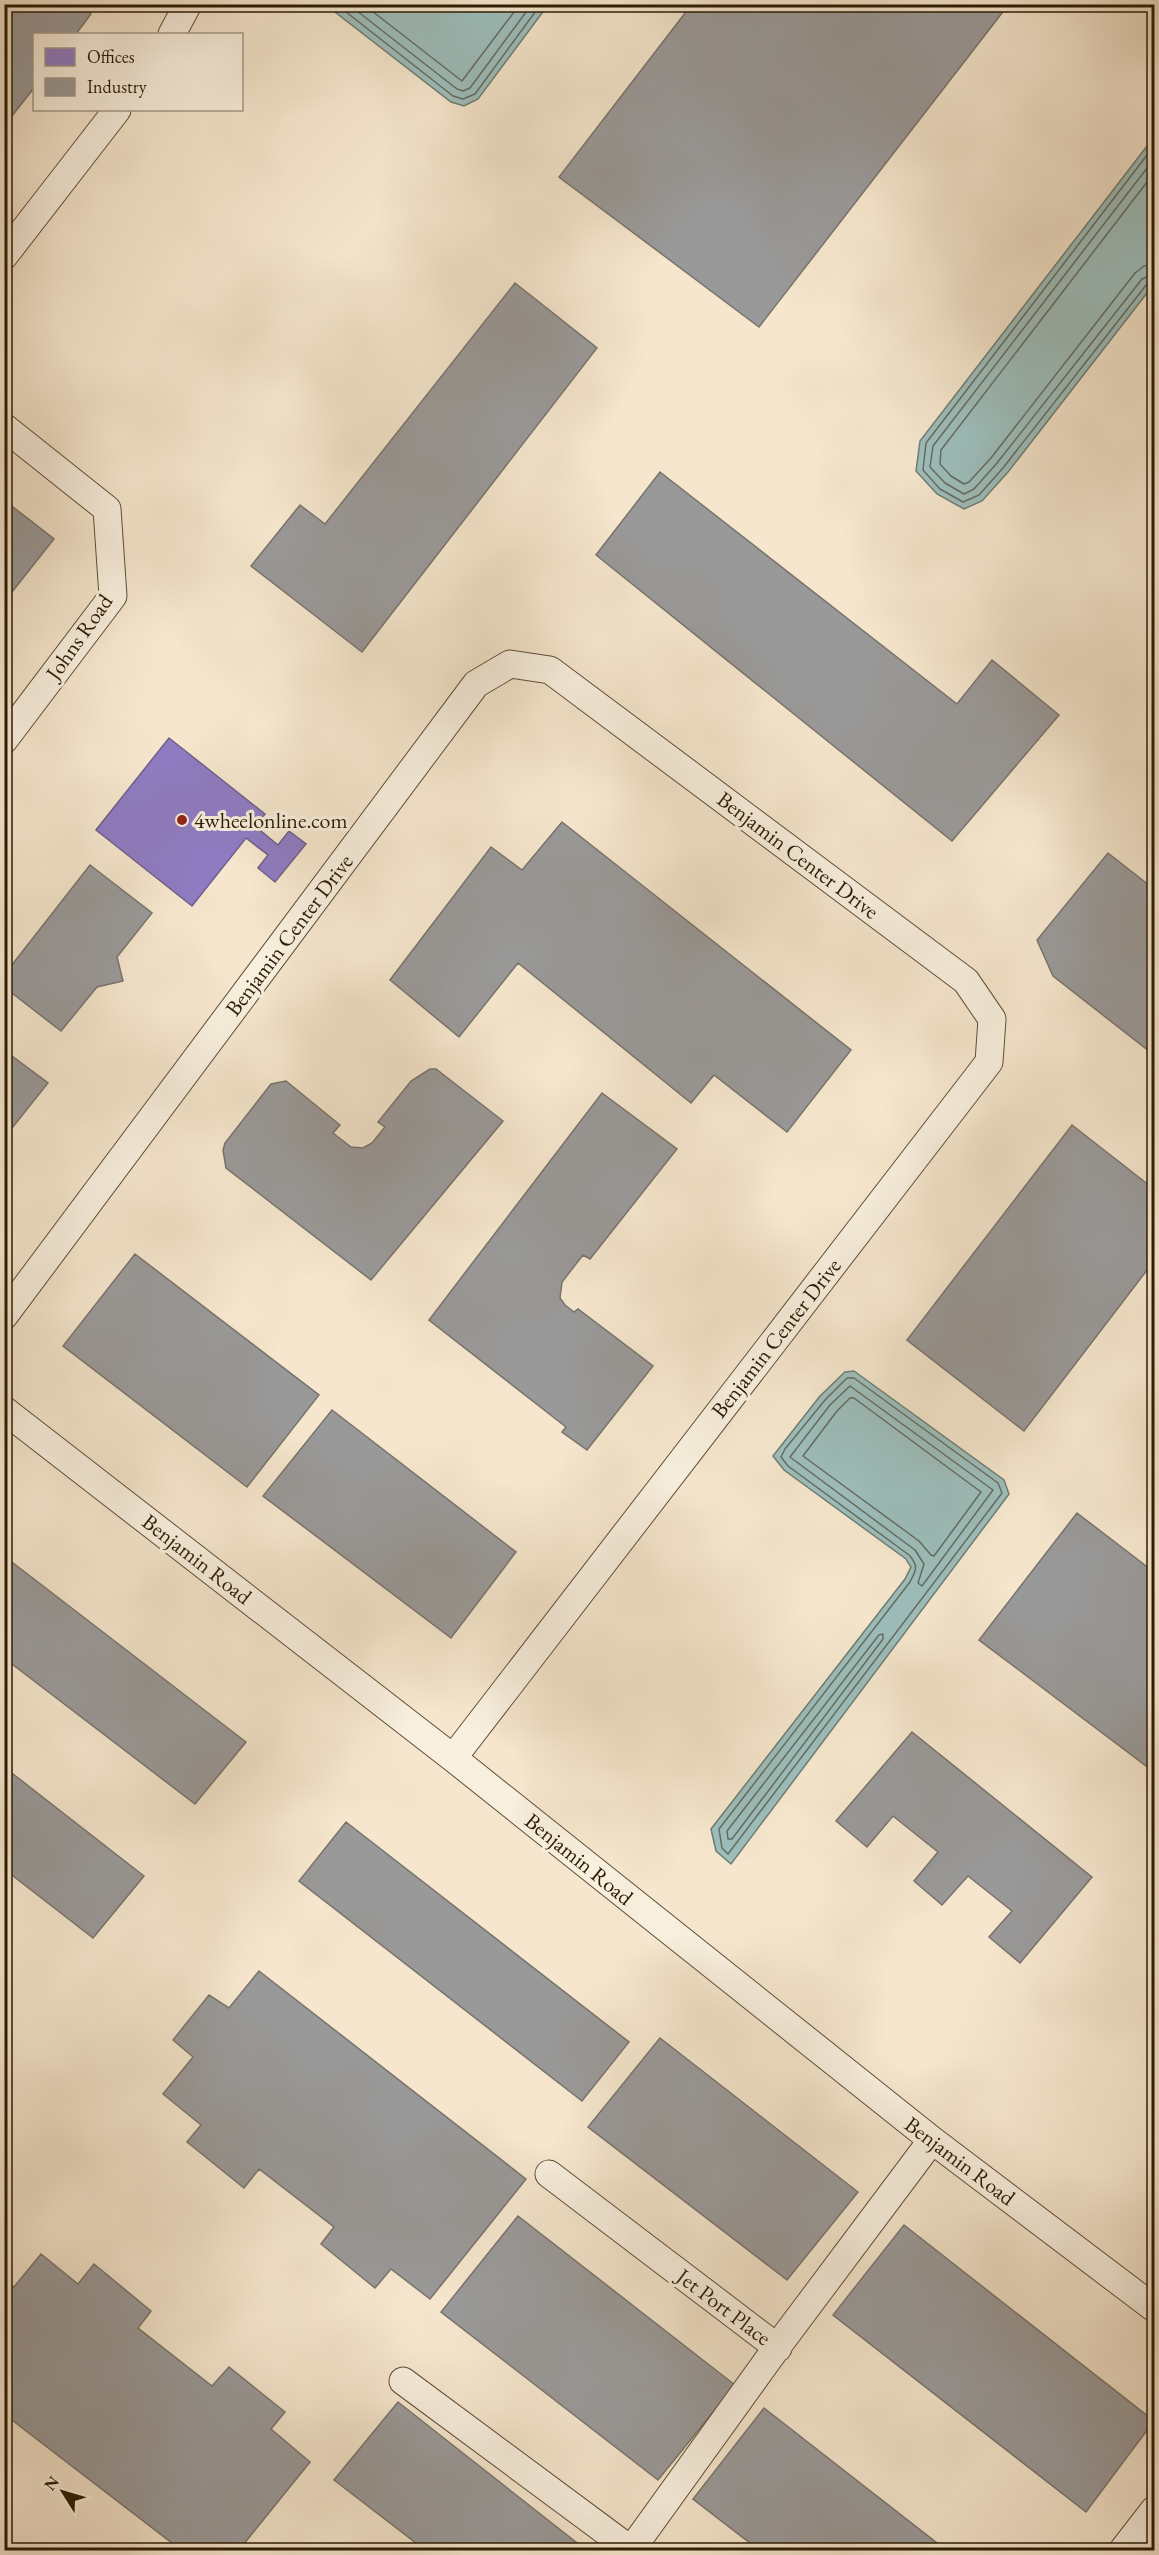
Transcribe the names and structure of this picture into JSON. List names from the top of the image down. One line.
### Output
{"streets":{"street":["Johns Road","Benjamin Center Drive","Benjamin Road","Jet Port Place"]},"crossings":[["Benjamin Center Drive","Benjamin Road"],["Benjamin Road","Jet Port Place"]],"places":["4wheelonline.com"],"legend":["Offices","Industry"],"north":"top left"}
